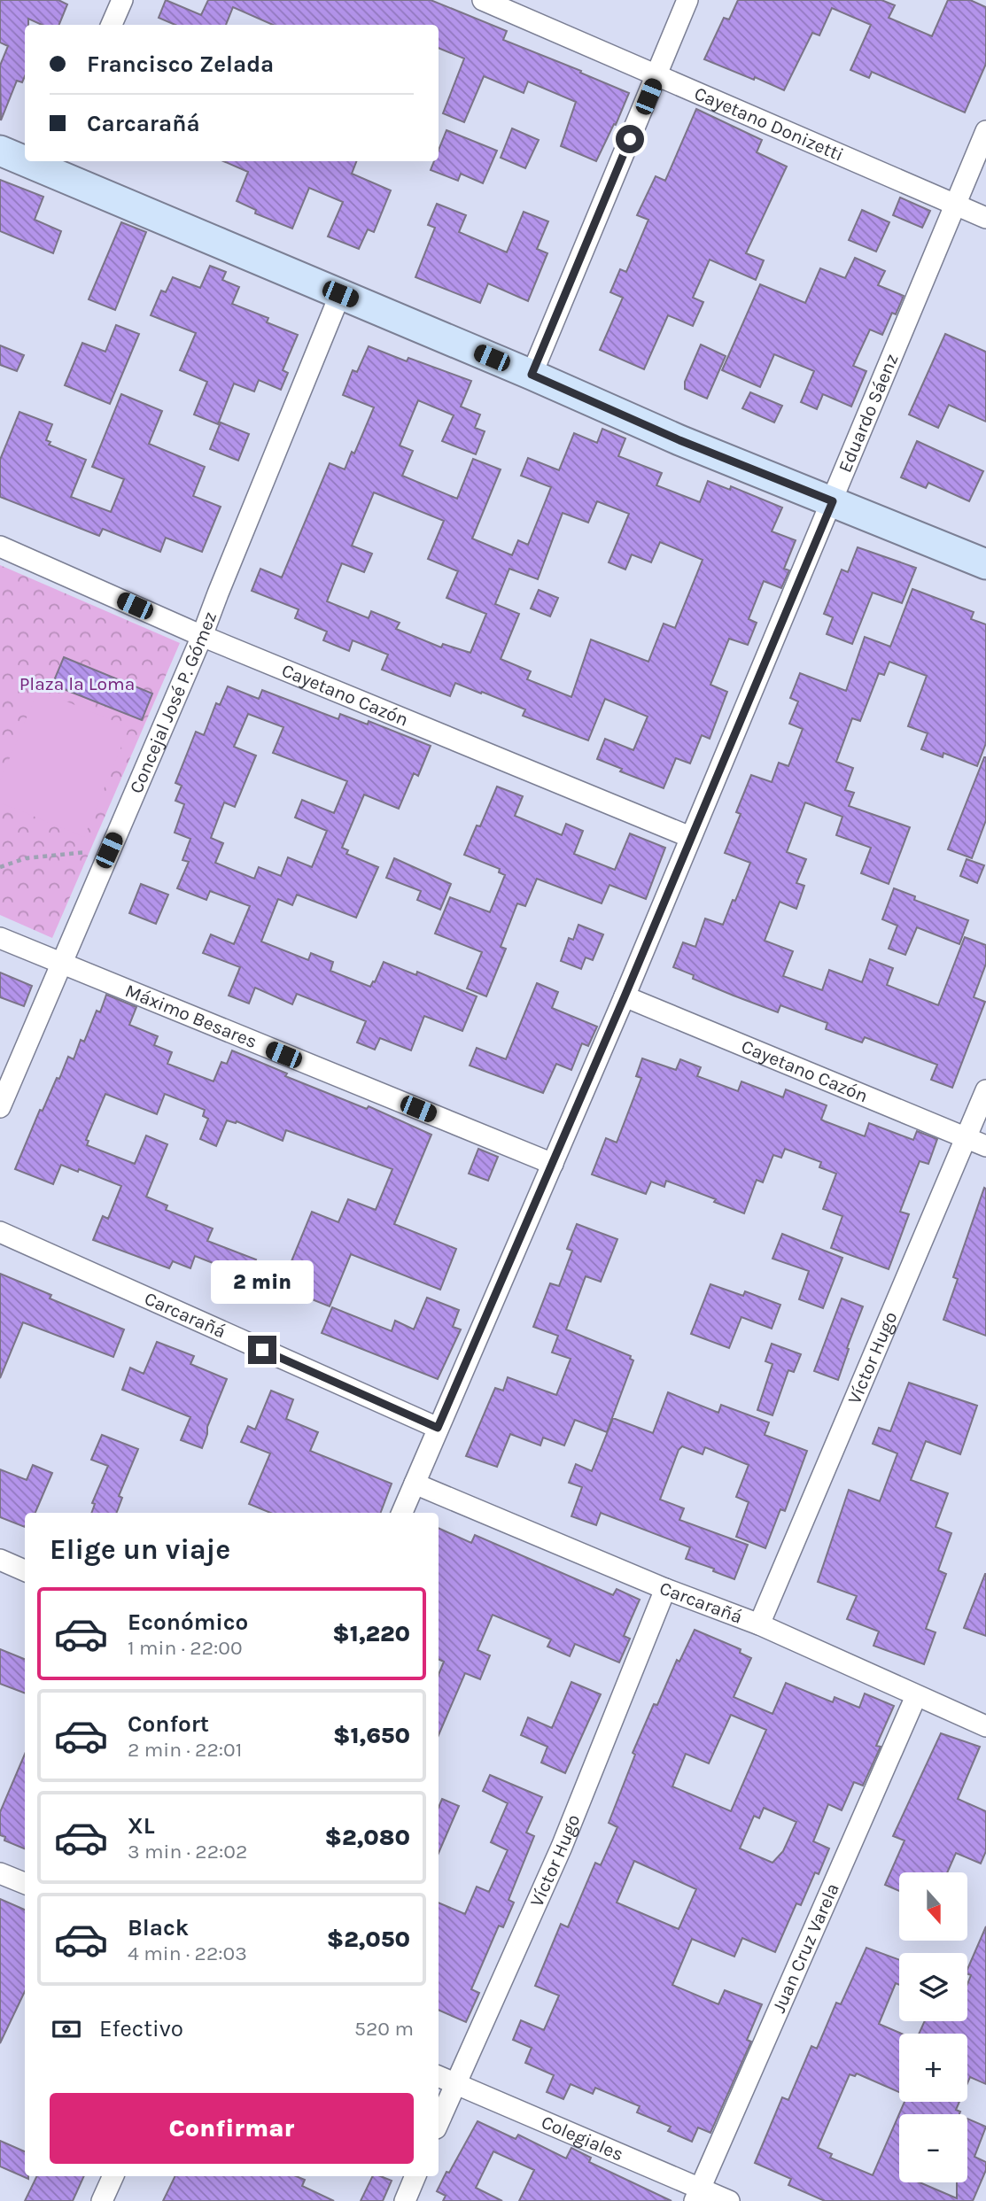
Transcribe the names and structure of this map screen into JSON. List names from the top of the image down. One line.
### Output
{"streets":{"street":["Cayetano Donizetti","Eduardo Sáenz","Cayetano Cazón","Concejal José P. Gómez","Máximo Besares","Carcarañá","Víctor Hugo","Juan Cruz Varela","Colegiales"]},"crossings":[["Cayetano Donizetti","Eduardo Sáenz"],["Eduardo Sáenz","Cayetano Cazón"],["Eduardo Sáenz","Máximo Besares"],["Eduardo Sáenz","Carcarañá"],["Cayetano Cazón","Concejal José P. Gómez"],["Cayetano Cazón","Víctor Hugo"],["Concejal José P. Gómez","Máximo Besares"],["Carcarañá","Víctor Hugo"],["Carcarañá","Juan Cruz Varela"],["Víctor Hugo","Colegiales"],["Juan Cruz Varela","Colegiales"]],"parks":["Plaza la Loma"],"north":"bottom","page":{"banner":["Francisco Zelada","Carcarañá"],"bubble":"2 min","heading":"Elige un viaje","list":[{"name":"Económico","note":"1 min · 22:00","value":"$1,220"},{"name":"Confort","note":"2 min · 22:01","value":"$1,650"},{"name":"XL","note":"3 min · 22:02","value":"$2,080"},{"name":"Black","note":"4 min · 22:03","value":"$2,050"}],"map_buttons":["+","−"],"pay":["Efectivo","520 m"],"buttons":"Confirmar"}}
